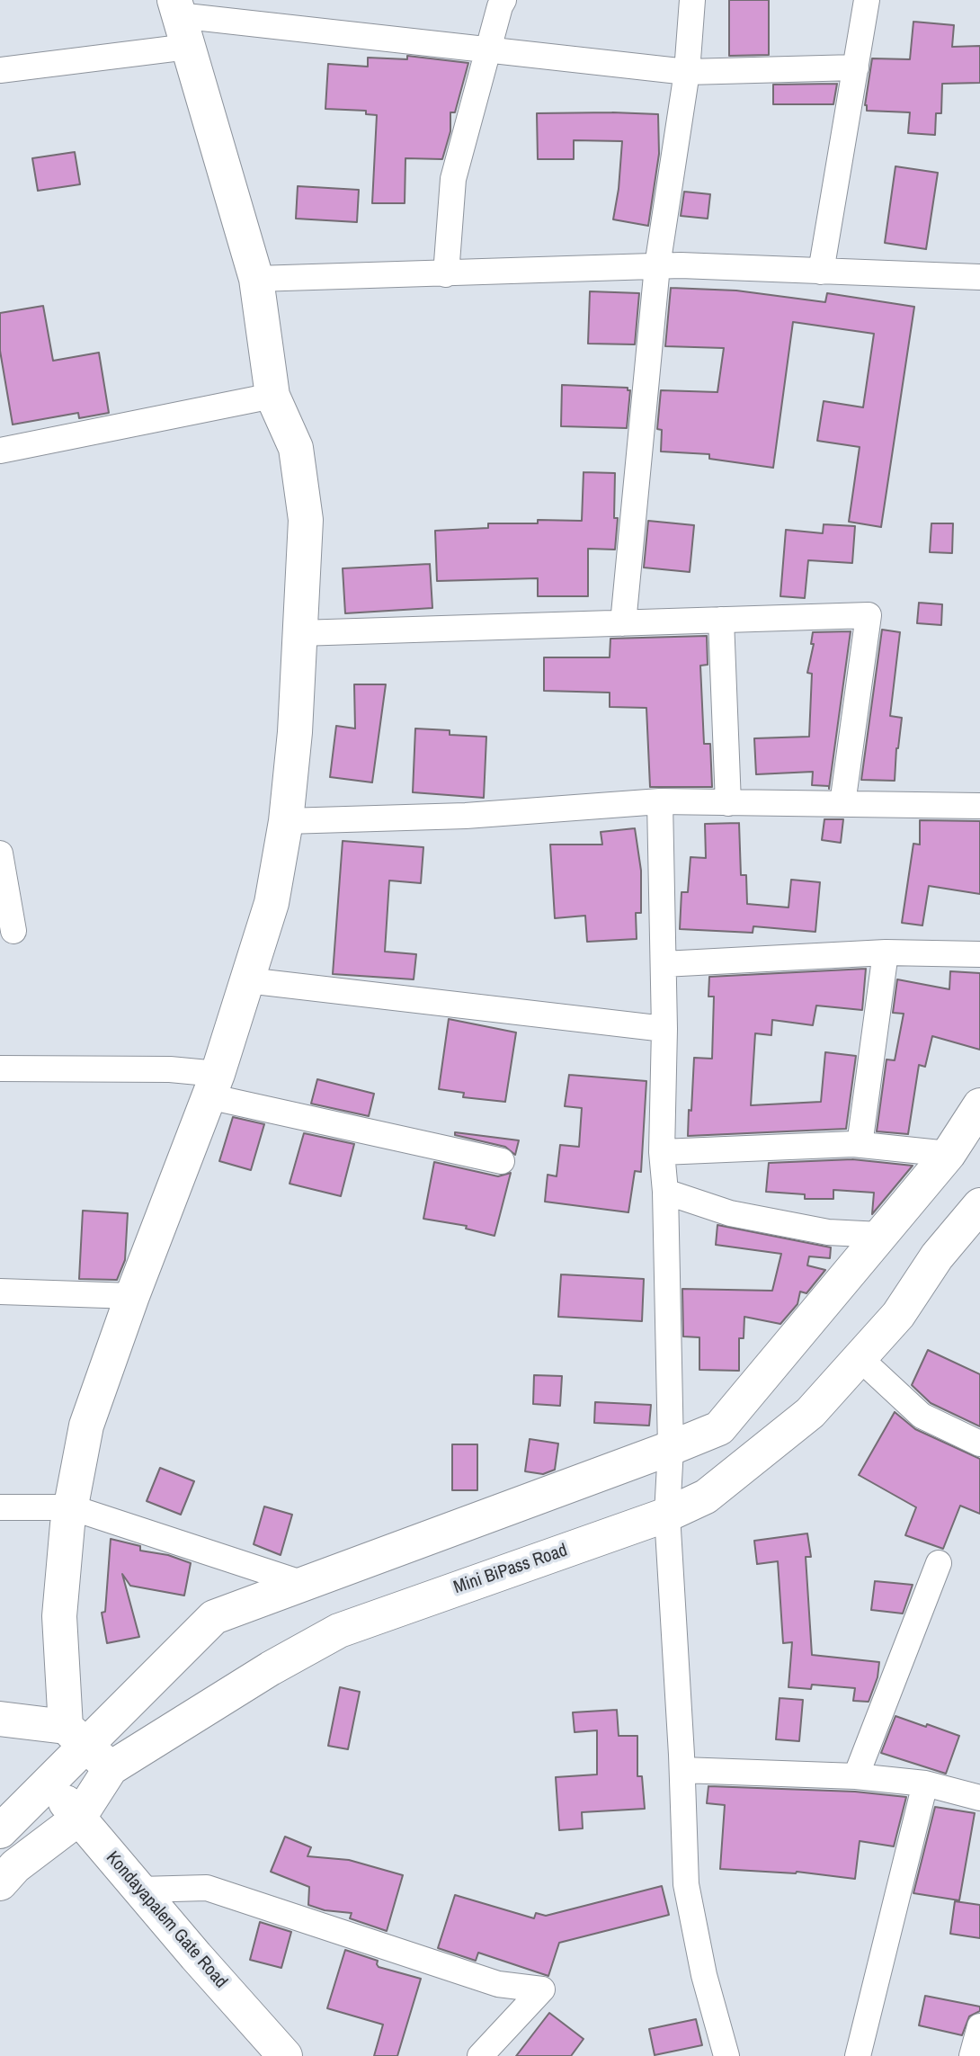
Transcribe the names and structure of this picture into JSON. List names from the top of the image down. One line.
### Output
{"streets":{"street":["Mini BiPass Road","Kondayapalem Gate Road"]},"crossings":[["Mini BiPass Road","Kondayapalem Gate Road"]]}
